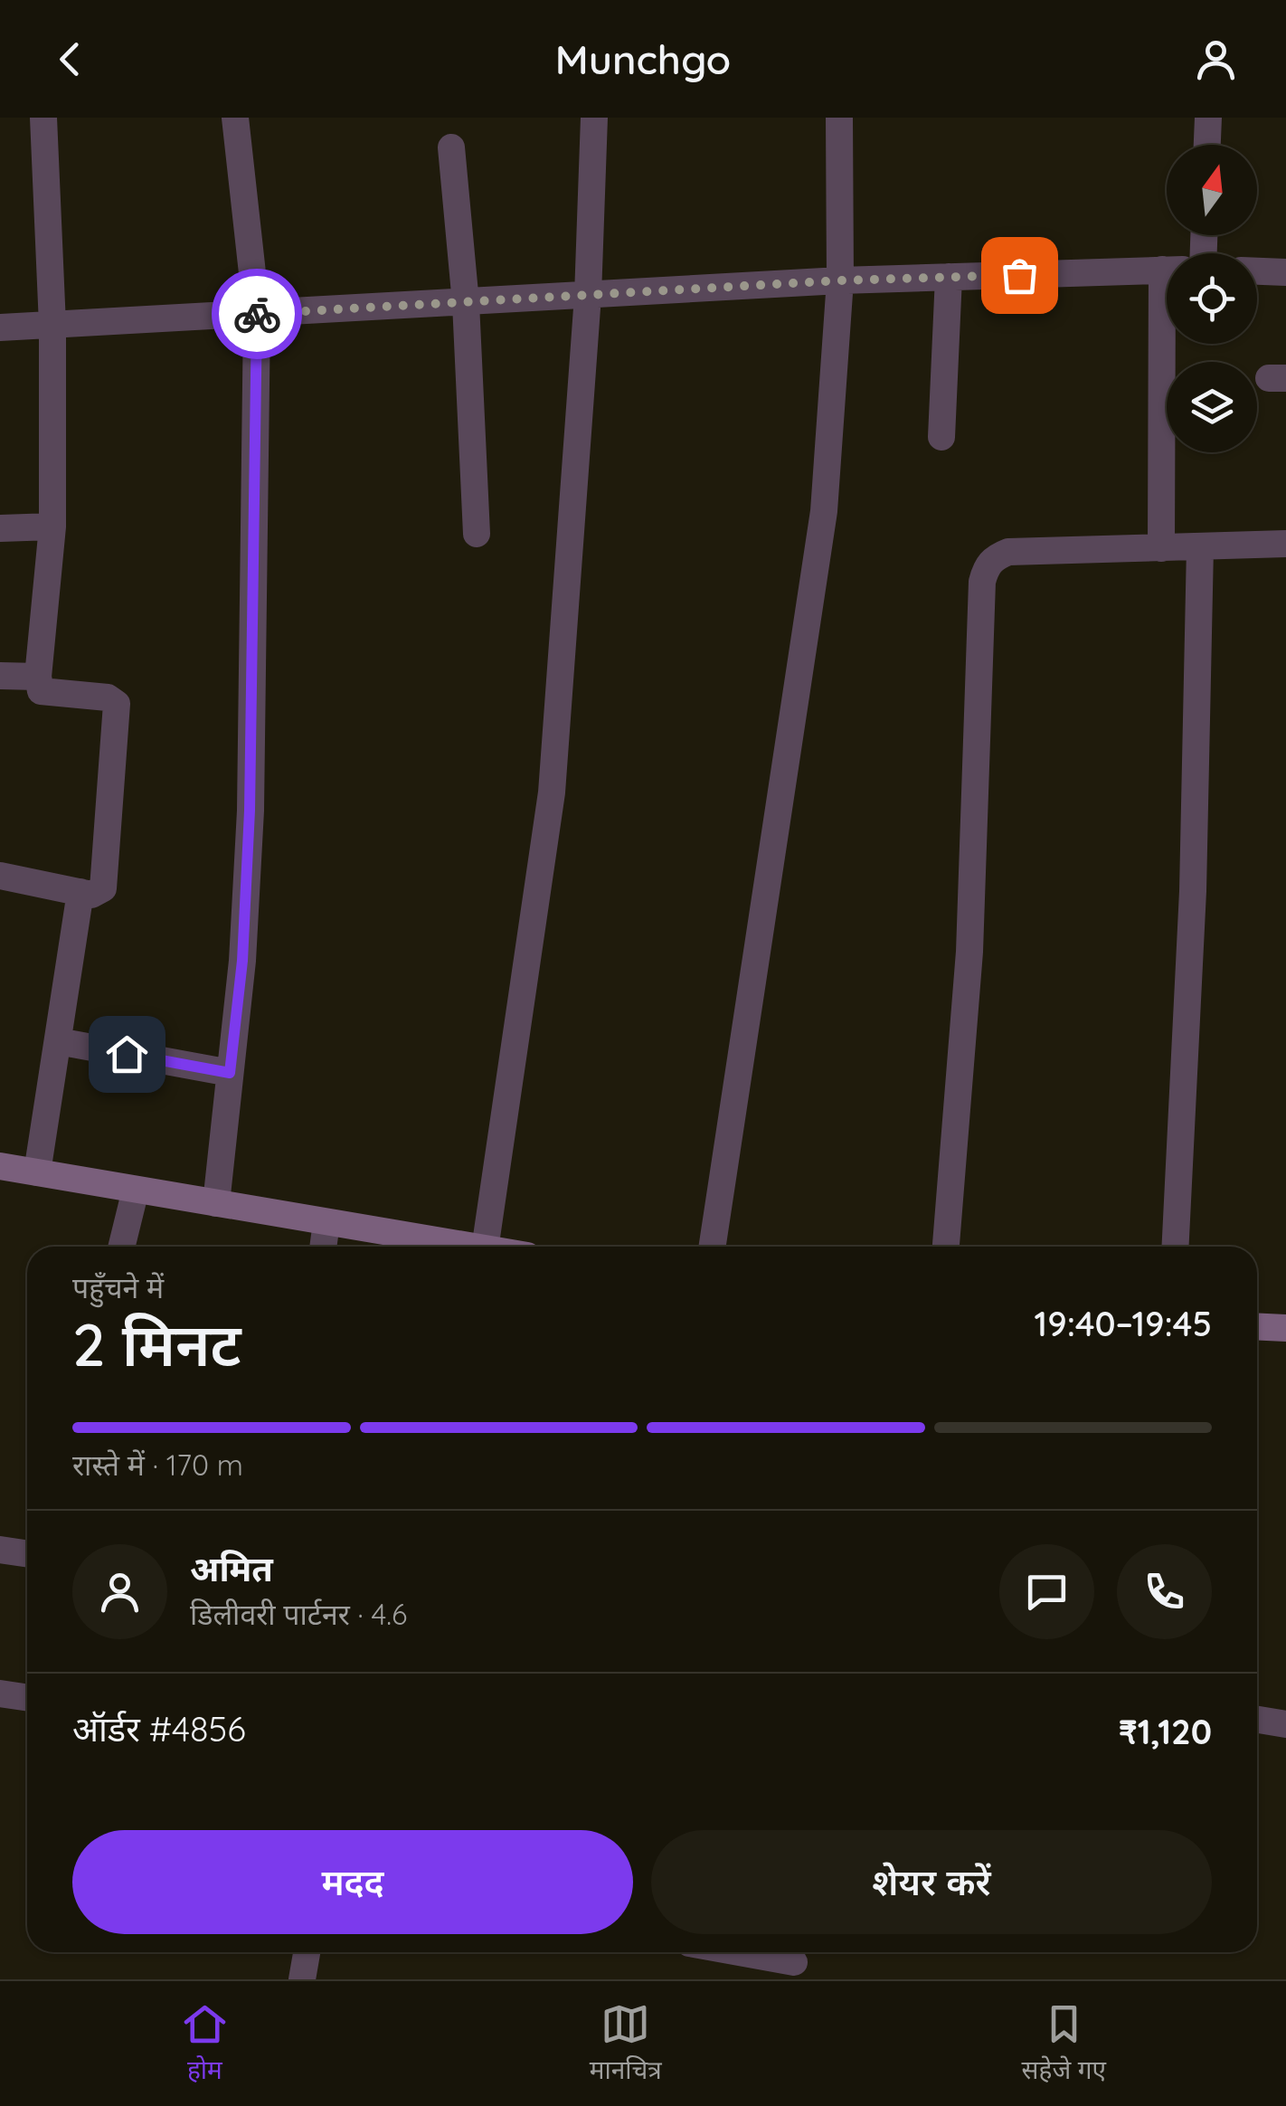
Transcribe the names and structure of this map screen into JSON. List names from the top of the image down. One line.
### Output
{"north":"top","page":{"header":"Munchgo","heading":["2 मिनट","पहुँचने में","19:40–19:45"],"panel":["अमित","डिलीवरी पार्टनर · 4.6","ऑर्डर #4856","₹1,120"],"bar":"रास्ते में · 170 m","buttons":["मदद","शेयर करें"],"tabs":["होम","मानचित्र","सहेजे गए"]}}
